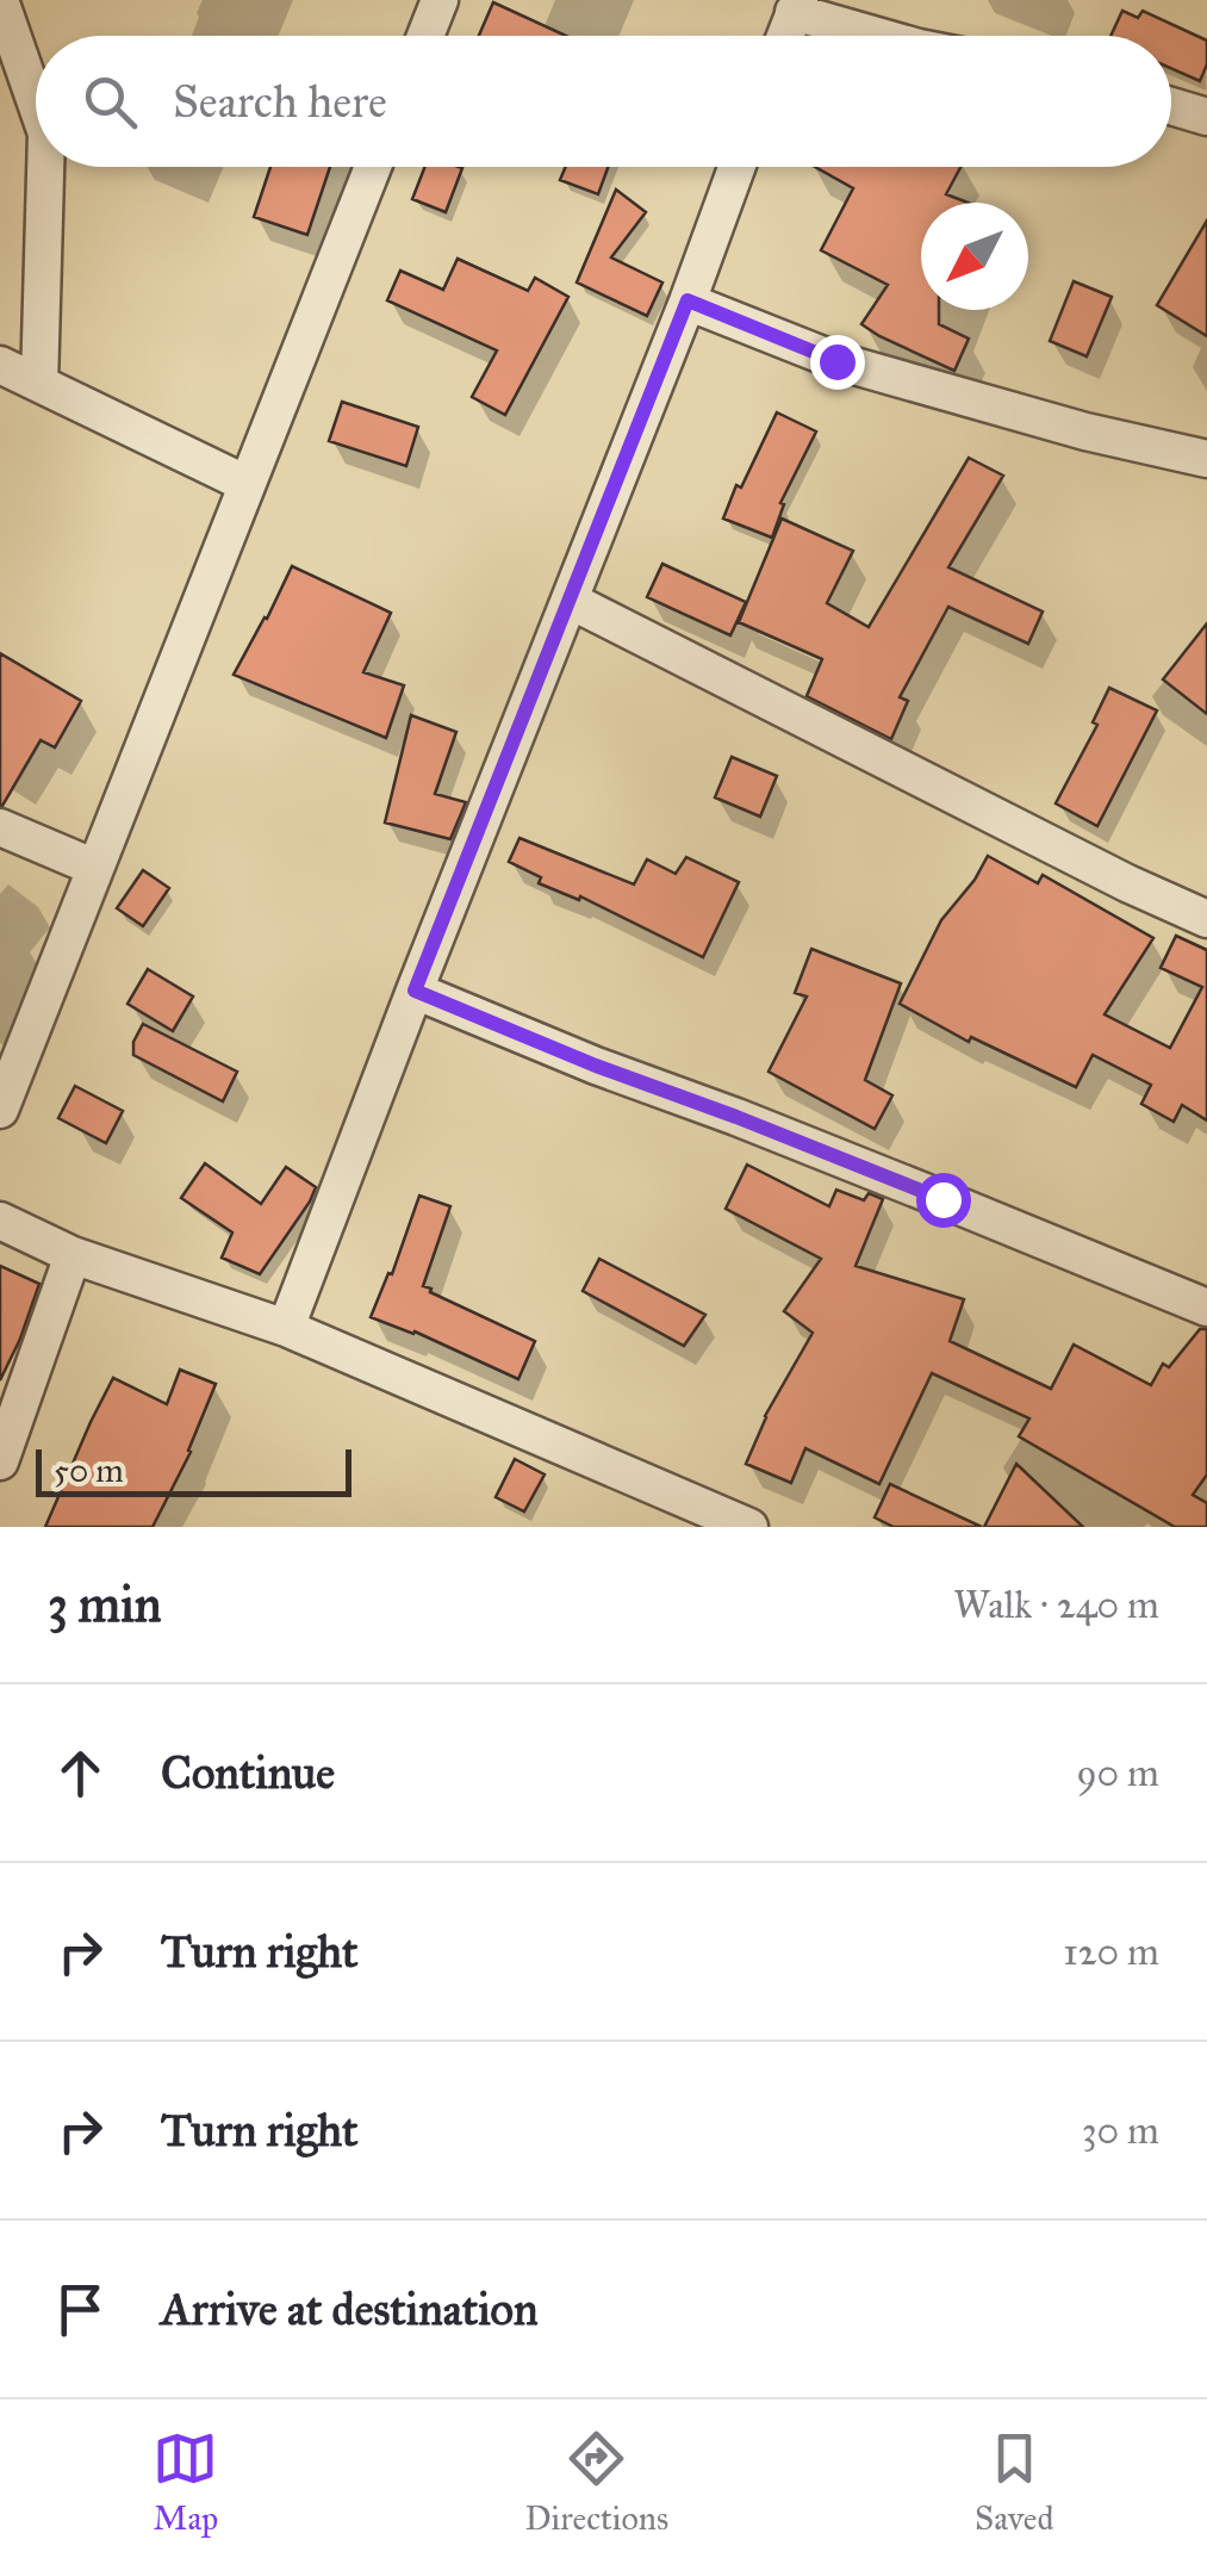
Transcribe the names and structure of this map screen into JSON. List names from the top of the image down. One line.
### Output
{"scale_bar":"50 m","north":"bottom left","page":{"search":"Search here","scale":"50 m","heading":["3 min","Walk · 240 m"],"list":[["Continue","90 m"],["Turn right","120 m"],["Turn right","30 m"],"Arrive at destination"],"nav":["Map","Directions","Saved"]}}
